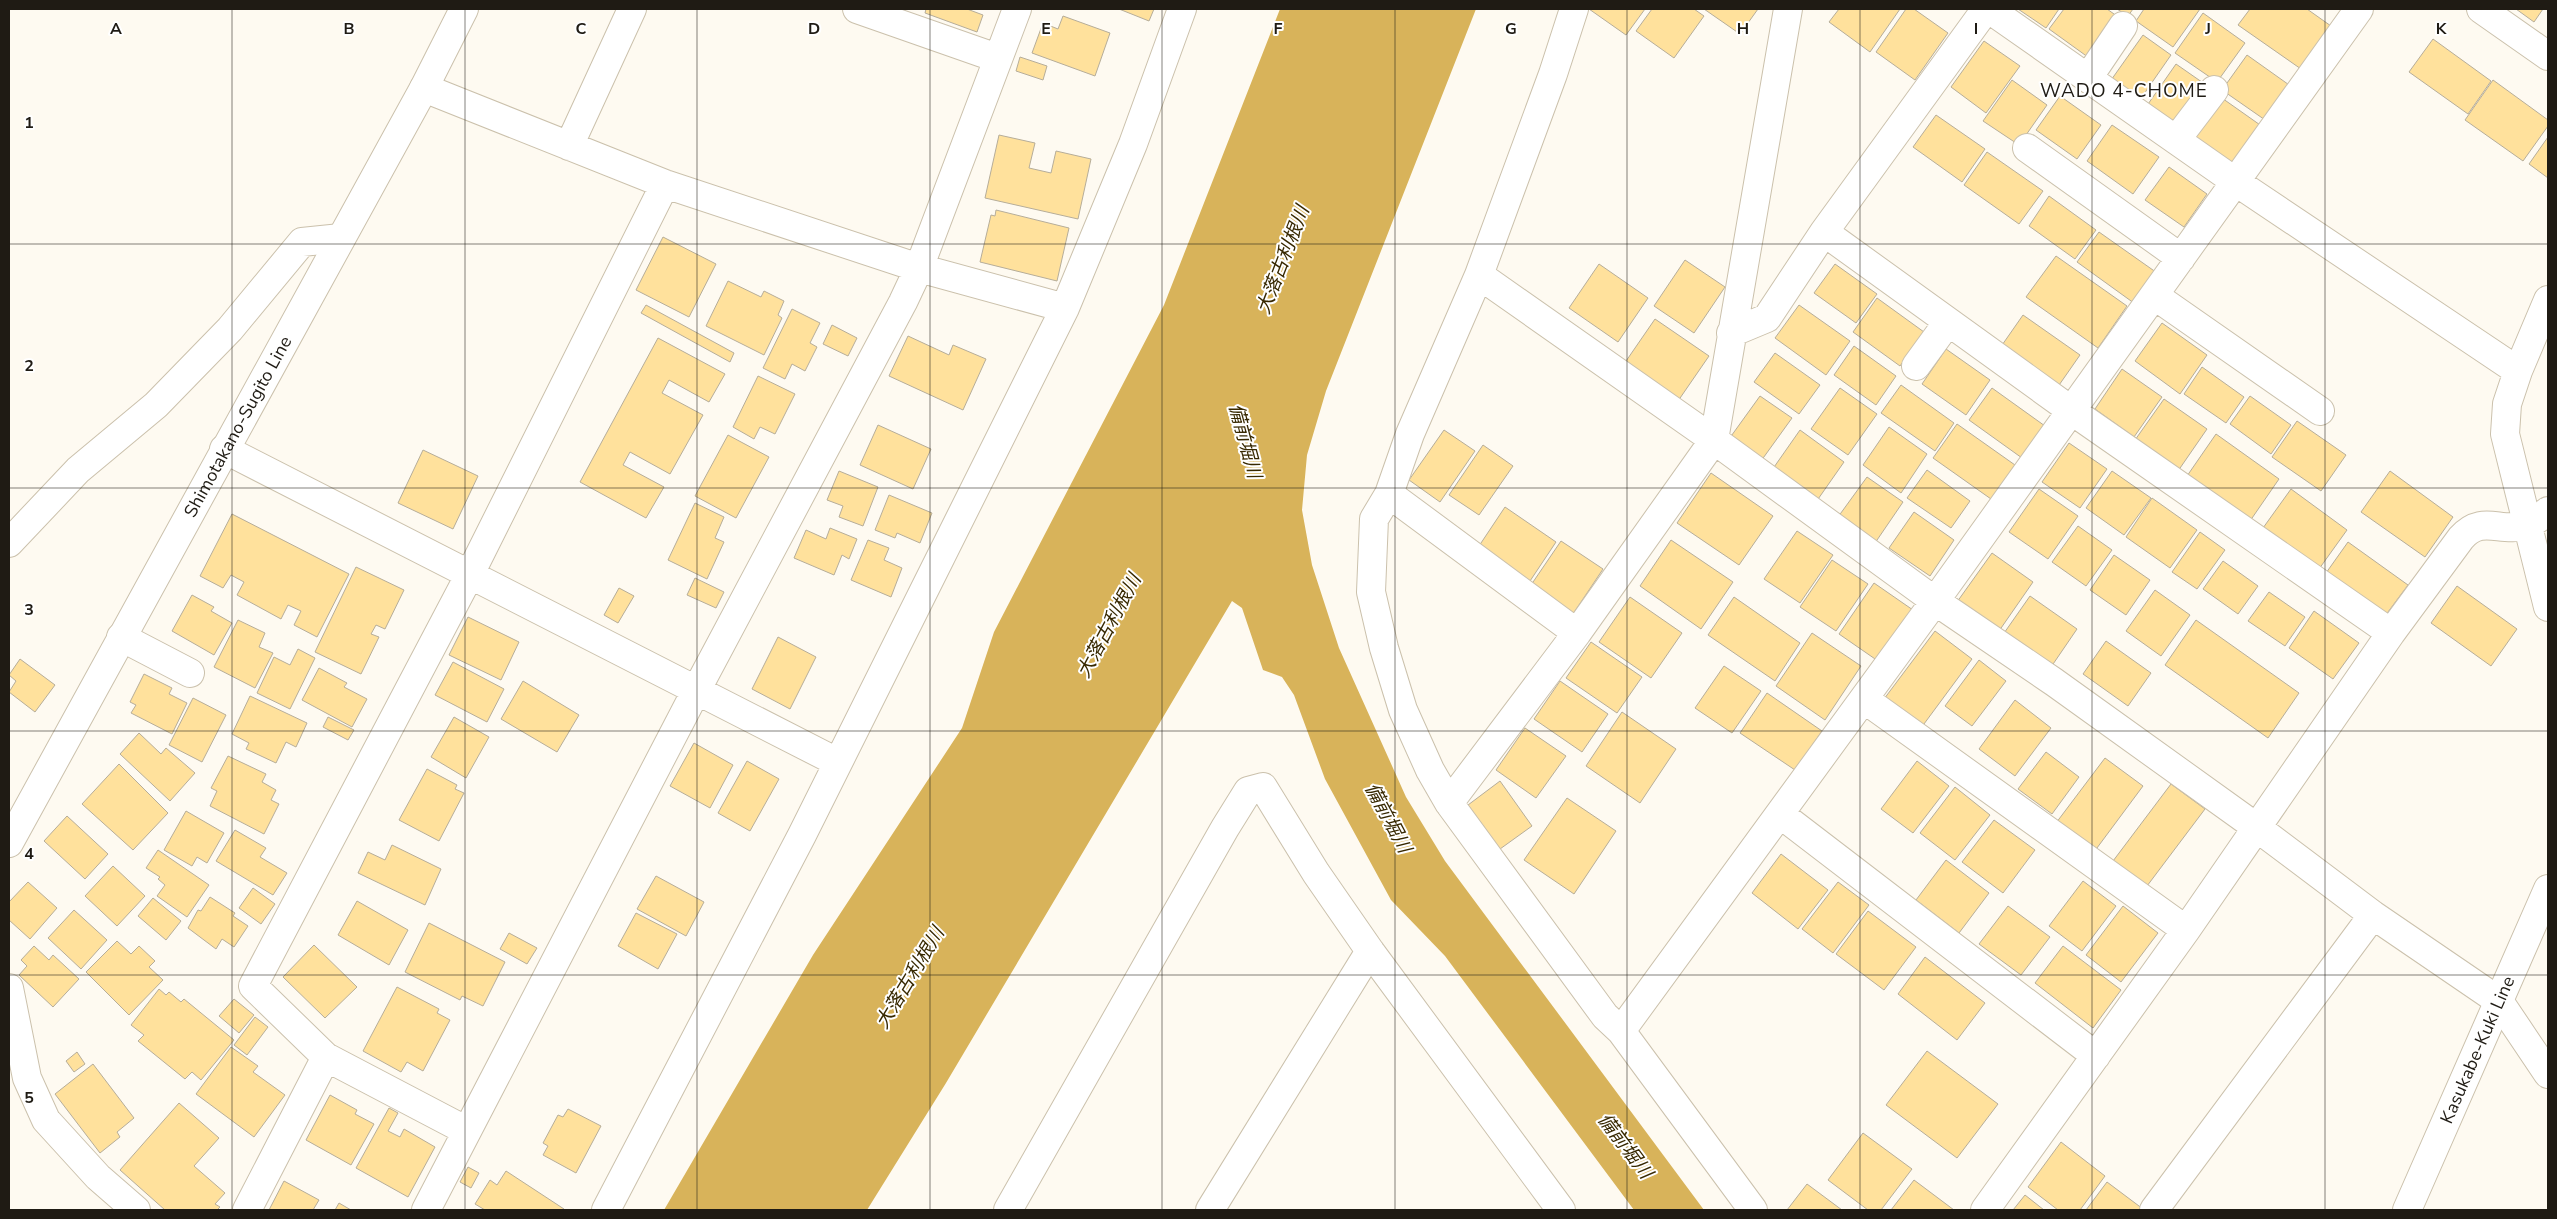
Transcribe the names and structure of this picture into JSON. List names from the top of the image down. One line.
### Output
{"streets":{"street":["Shimotakano-Sugito Line","Kasukabe-Kuki Line"]},"districts":["WADO 4-CHOME"],"water":["大落古利根川","備前堀川"],"grid":{"columns":["A","B","C","D","E","F","G","H","I","J","K"],"rows":["1","2","3","4","5"]}}
